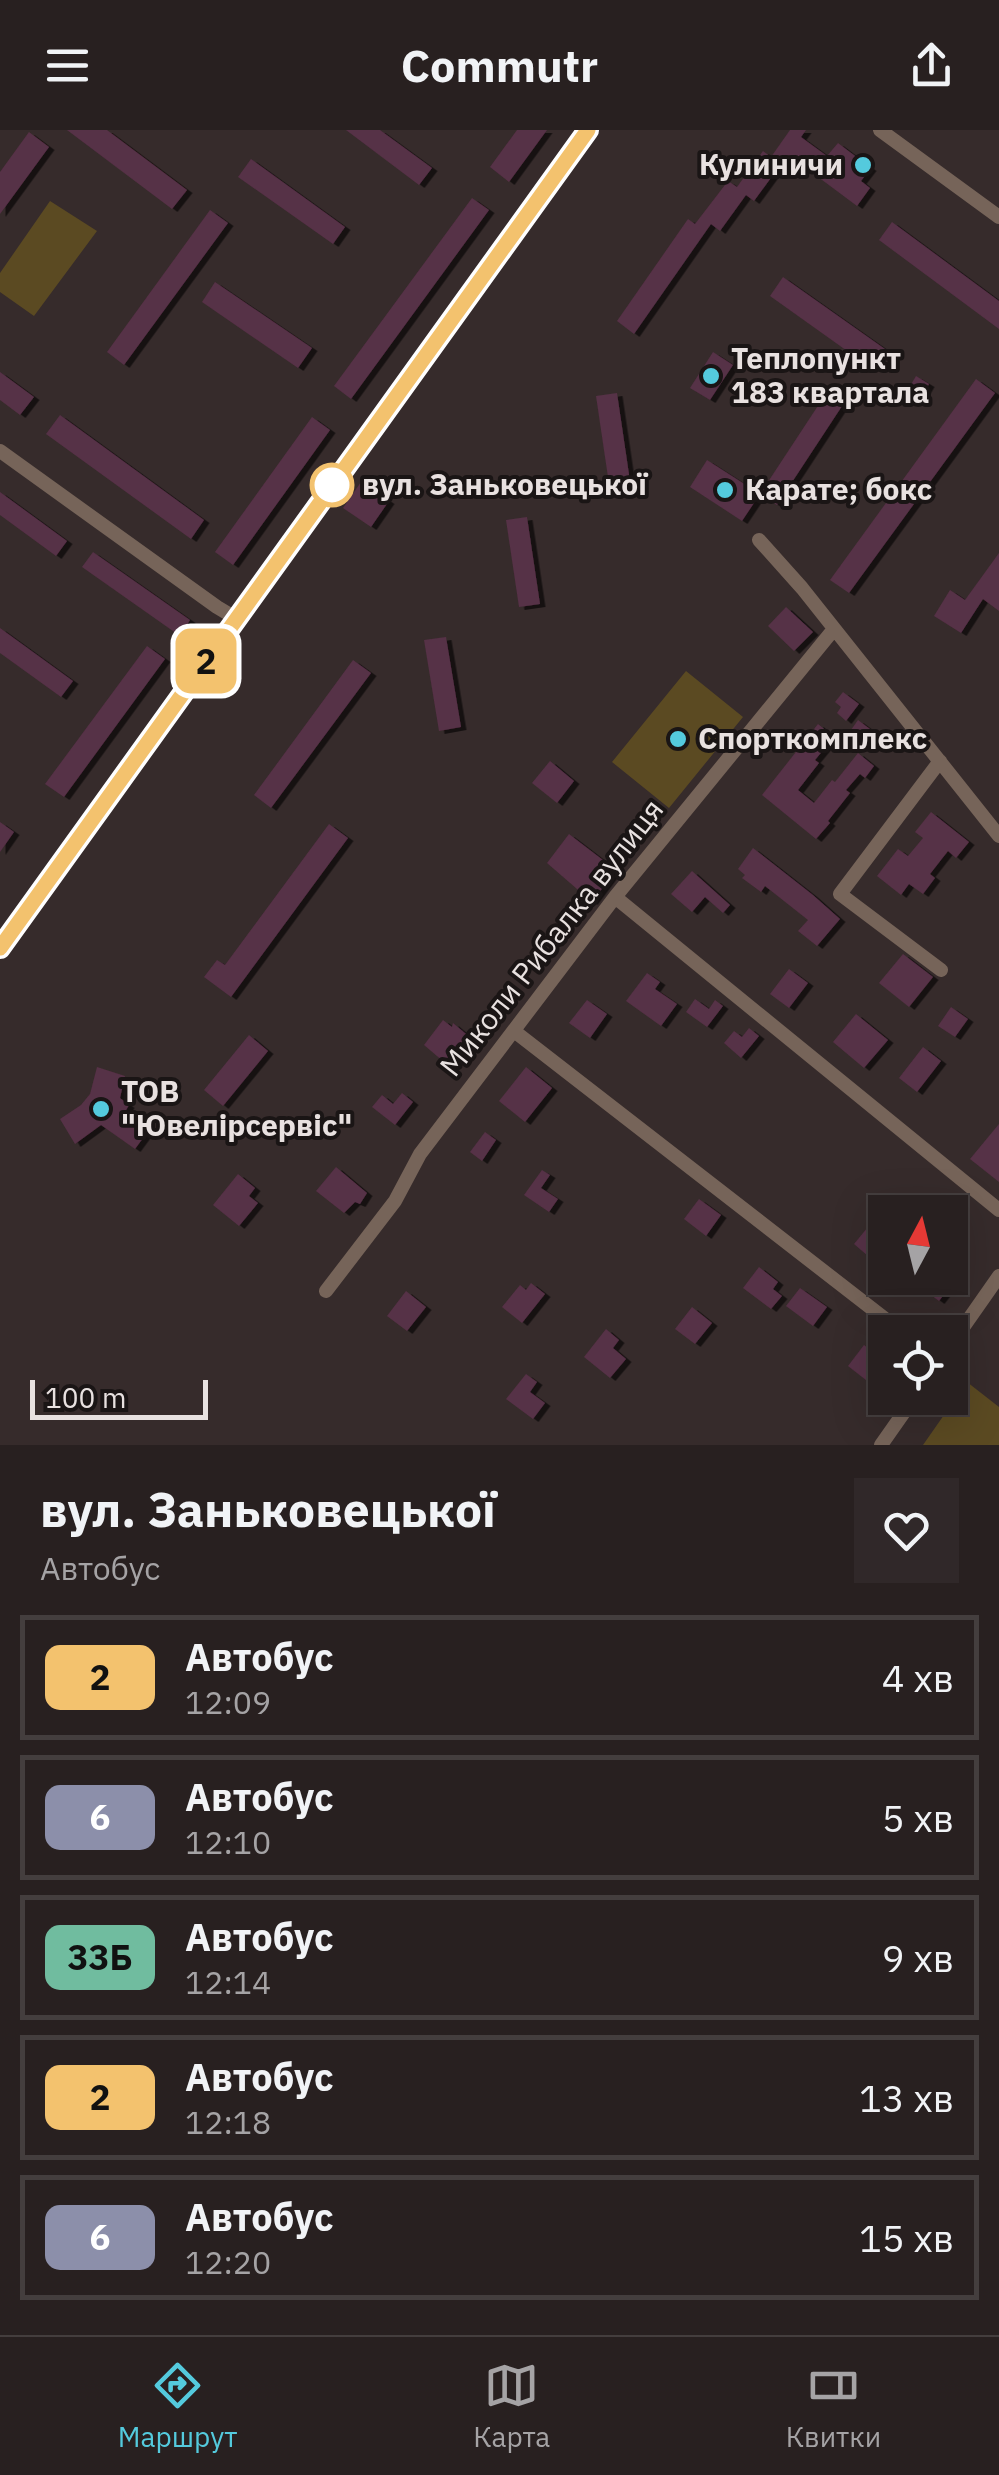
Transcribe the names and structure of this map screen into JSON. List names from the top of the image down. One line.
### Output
{"streets":{"street":["Миколи Рибалка вулиця"]},"places":["Кулиничи","Теплопункт 183 квартала","вул. Заньковецької","Карате; бокс","Спорткомплекс","ТОВ \"Ювелірсервіс\""],"lines":["bus line 2"],"scale_bar":"100 m","north":"top","page":{"header":"Commutr","on_map":"2","scale":"100 m","heading":["вул. Заньковецької","Автобус"],"list":[{"mark":"2","name":"Автобус","note":"12:09","value":"4 хв"},{"mark":"6","name":"Автобус","note":"12:10","value":"5 хв"},{"mark":"33Б","name":"Автобус","note":"12:14","value":"9 хв"},{"mark":"2","name":"Автобус","note":"12:18","value":"13 хв"},{"mark":"6","name":"Автобус","note":"12:20","value":"15 хв"}],"tabs":["Маршрут","Карта","Квитки"]}}
